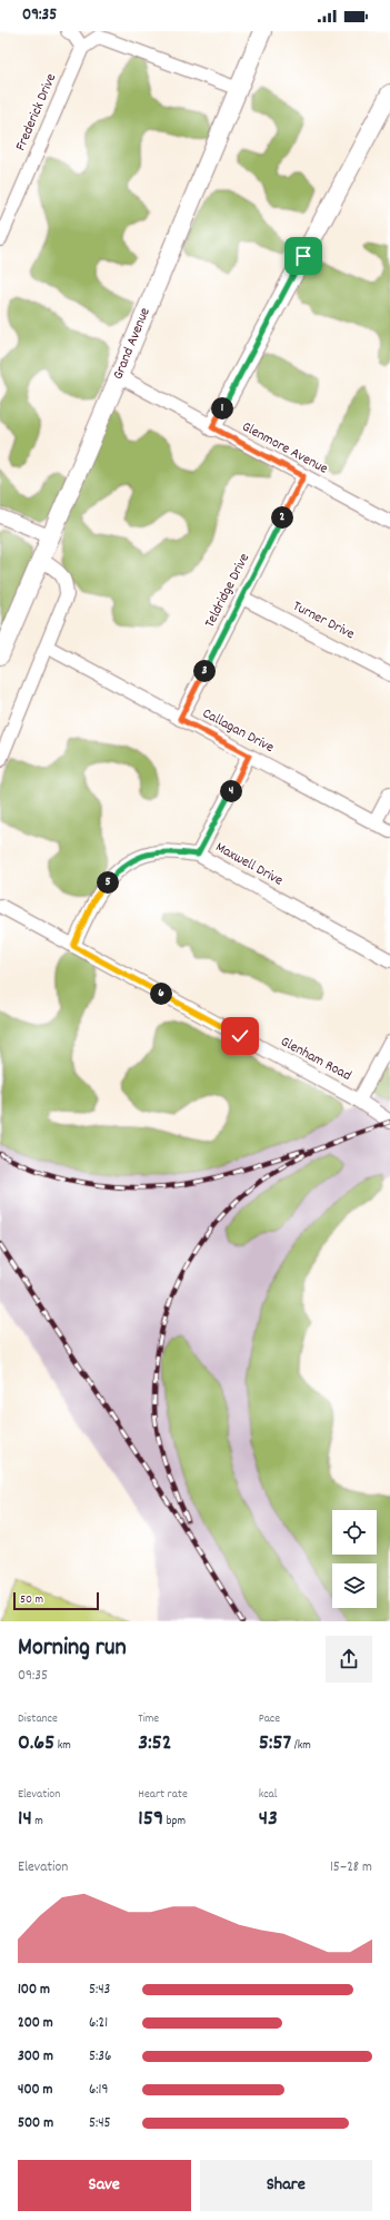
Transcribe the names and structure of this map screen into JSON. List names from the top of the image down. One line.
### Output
{"streets":{"street":["Frederick Drive","Grand Avenue","Glenmore Avenue","Teldridge Drive","Turner Drive","Callagan Drive","Maxwell Drive","Glenham Road"]},"crossings":[["Grand Avenue","Glenmore Avenue"],["Glenmore Avenue","Teldridge Drive"],["Teldridge Drive","Turner Drive"],["Teldridge Drive","Callagan Drive"],["Maxwell Drive","Glenham Road"]],"scale_bar":"50 m","page":{"status":"09:35","pins":["1","2","3","4","5","6"],"scale":"50 m","heading":["Morning run","09:35"],"stats":[["Distance","0.65 km"],["Time","3:52"],["Pace","5:57 /km"],["Elevation","14 m"],["Heart rate","159 bpm"],["kcal","43"]],"chart":["Elevation","15–28 m"],"list":[{"name":"100 m","note":"5:43"},{"name":"200 m","note":"6:21"},{"name":"300 m","note":"5:36"},{"name":"400 m","note":"6:19"},{"name":"500 m","note":"5:45"}],"buttons":["Save","Share"]}}
